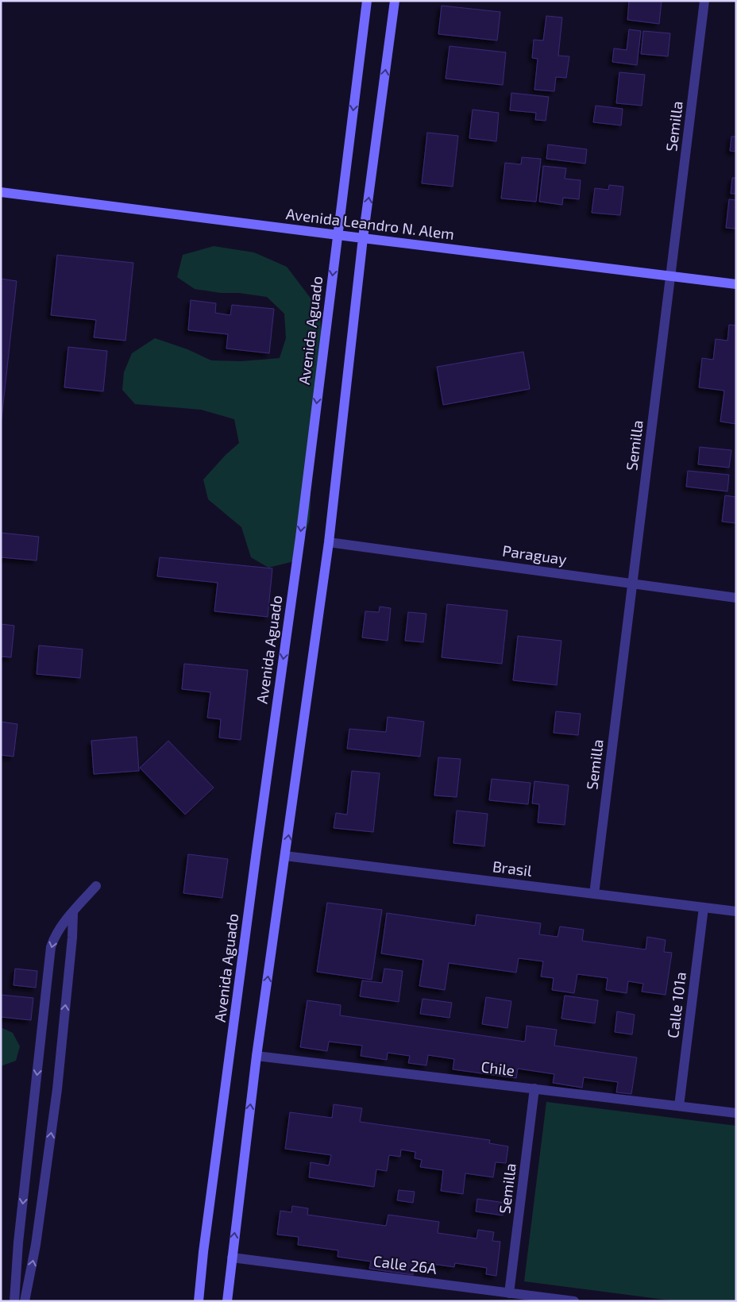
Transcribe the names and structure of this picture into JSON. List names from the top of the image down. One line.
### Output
{"streets":{"main road":["Avenida Leandro N. Alem","Avenida Aguado"],"street":["Semilla","Paraguay","Brasil","Calle 101a","Chile","Calle 26A"]},"crossings":[["Semilla","Avenida Leandro N. Alem"],["Semilla","Paraguay"],["Semilla","Brasil"],["Semilla","Chile"],["Semilla","Calle 26A"],["Avenida Leandro N. Alem","Avenida Aguado"],["Brasil","Calle 101a"],["Calle 101a","Chile"]]}
